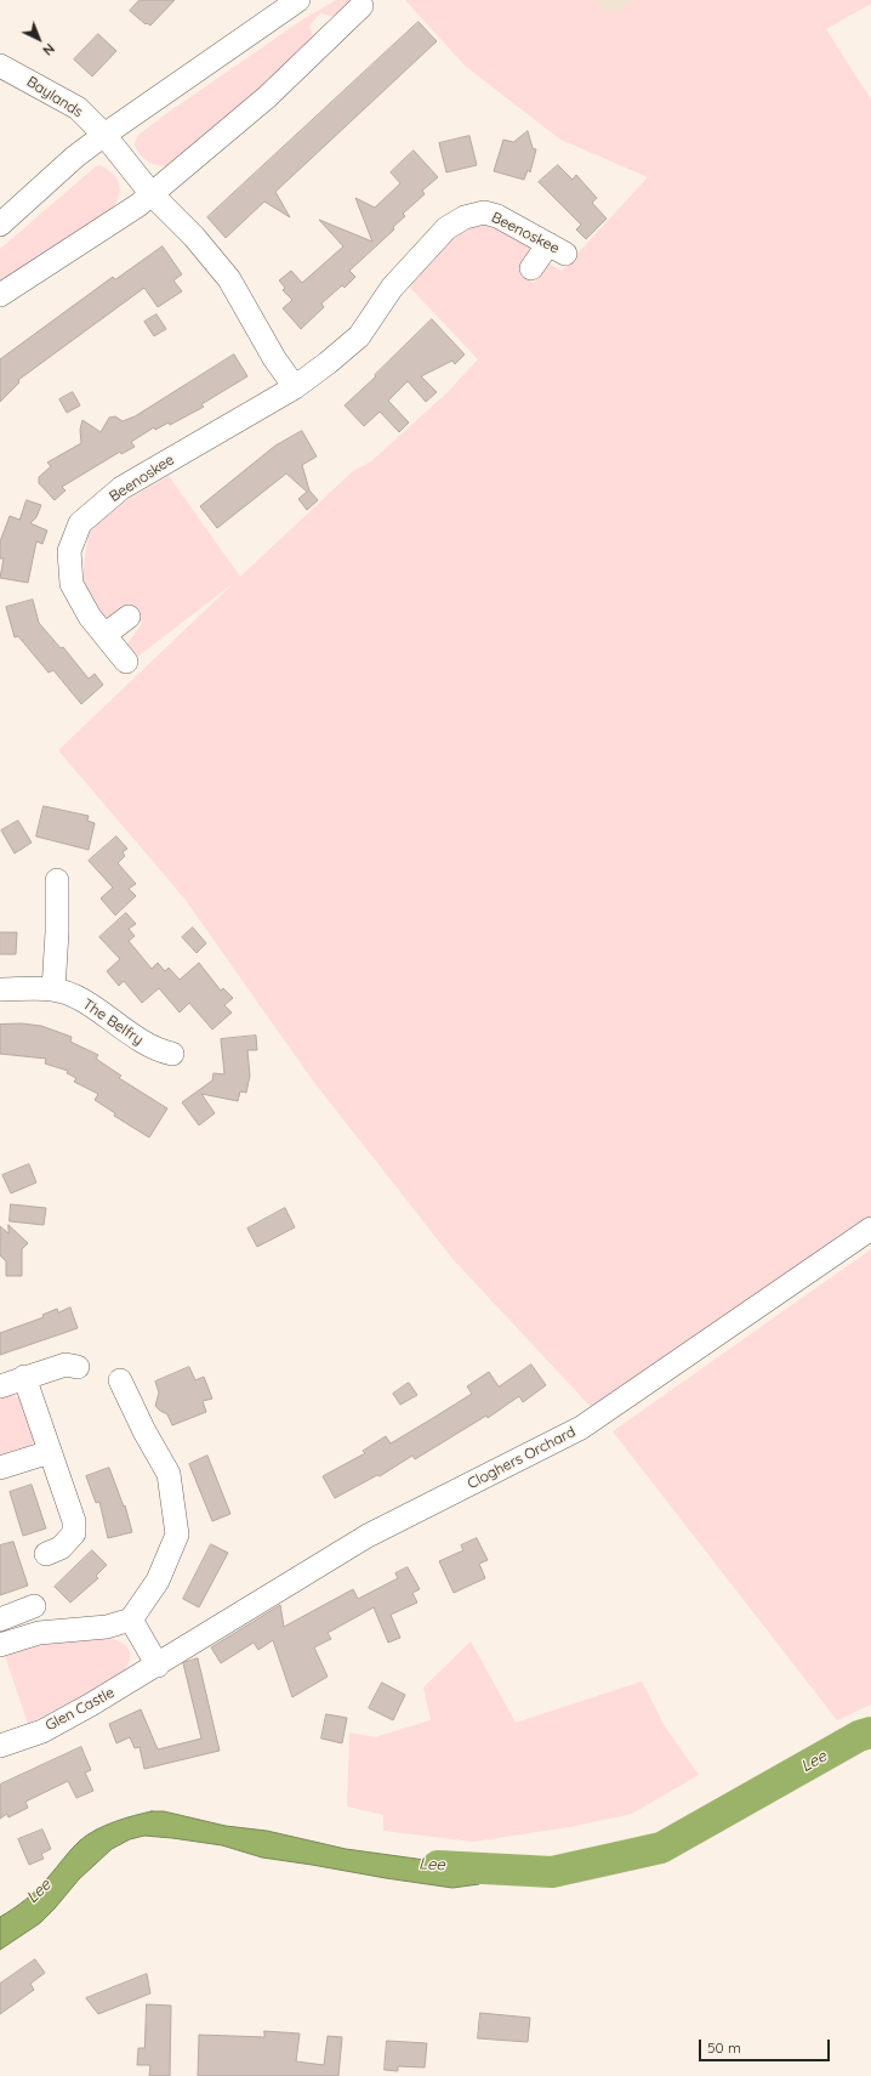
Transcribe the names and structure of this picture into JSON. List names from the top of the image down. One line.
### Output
{"streets":{"street":["Baylands","Beenoskee","The Belfry","Cloghers Orchard","Glen Castle"]},"crossings":[["Cloghers Orchard","Glen Castle"]],"water":["Lee"],"scale_bar":"50 m","north":"bottom right"}
